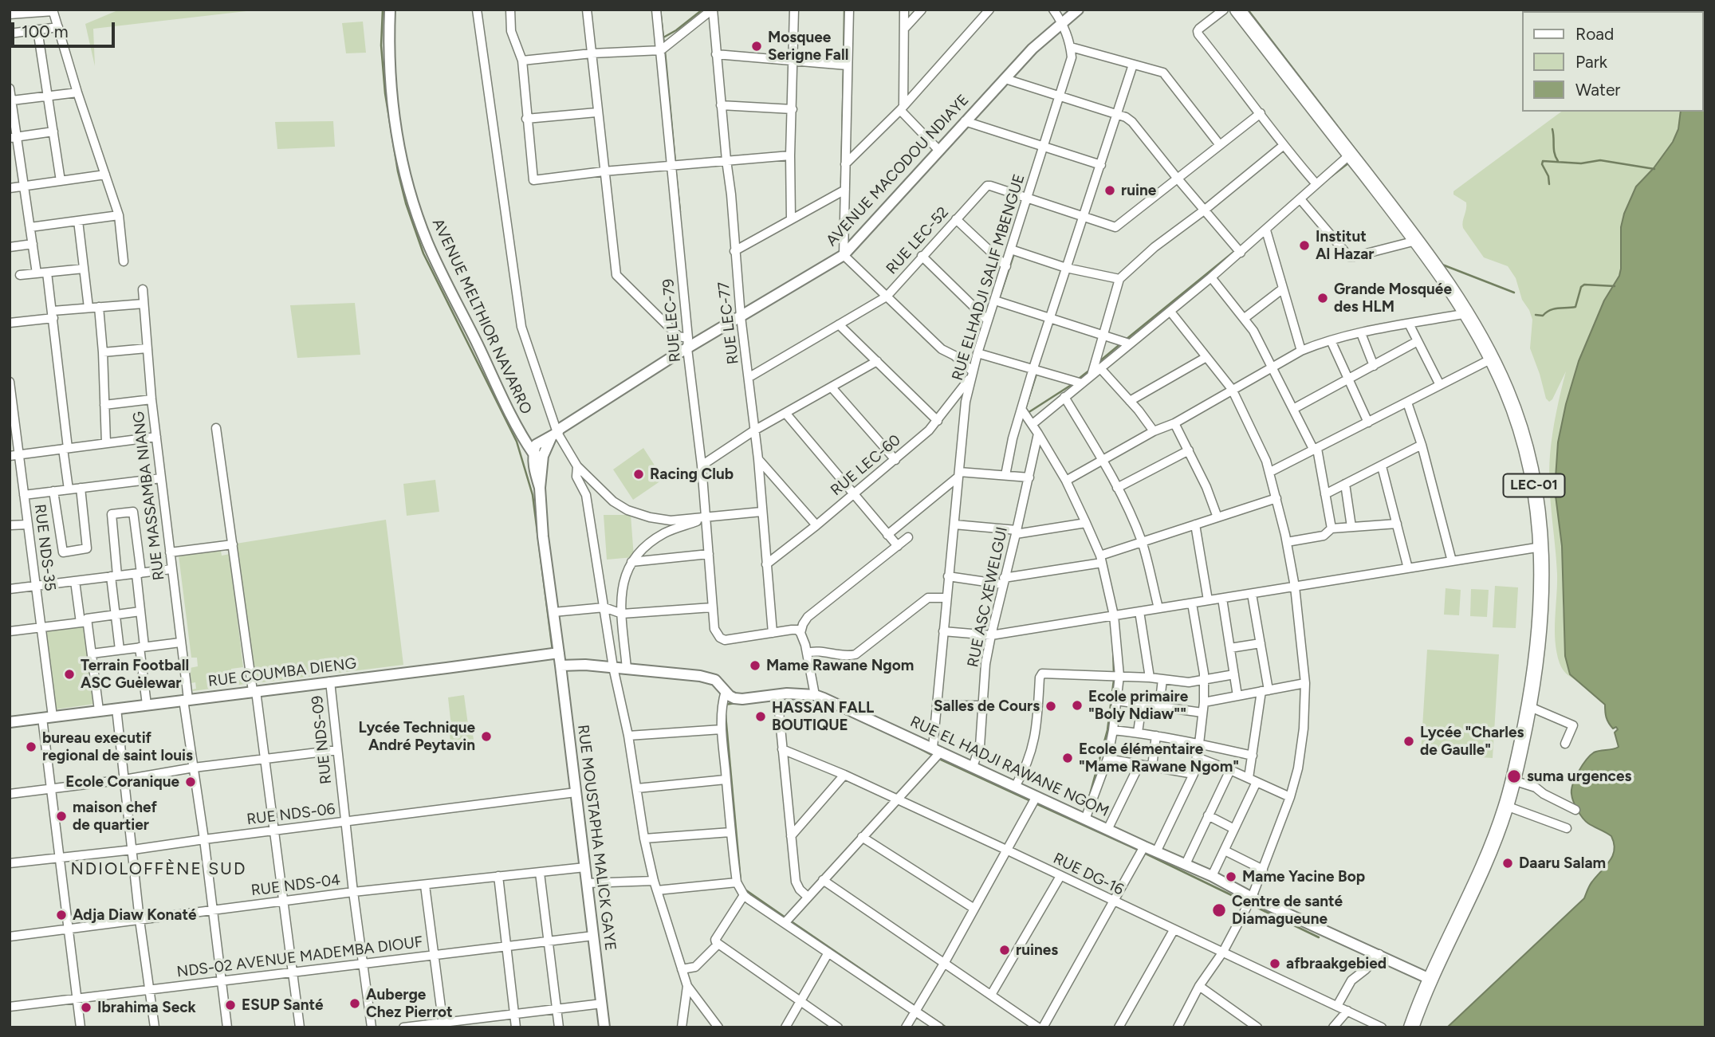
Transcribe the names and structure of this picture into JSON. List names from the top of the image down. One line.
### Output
{"streets":{"highway":["LEC-01"],"street":["AVENUE MACODOU NDIAYE","RUE LEC-52","RUE ELHADJI SALIF MBENGUE","AVENUE MELTHIOR NAVARRO","RUE LEC-79","RUE LEC-77","RUE LEC-60","RUE MASSAMBA NIANG","RUE NDS-35","RUE ASC XEWELGUI","RUE COUMBA DIENG","RUE NDS-09","RUE EL HADJI RAWANE NGOM","RUE NDS-06","RUE MOUSTAPHA MALICK GAYE","RUE DG-16","RUE NDS-04","NDS-02 AVENUE MADEMBA DIOUF"]},"crossings":[["AVENUE MACODOU NDIAYE","RUE ELHADJI SALIF MBENGUE"],["AVENUE MACODOU NDIAYE","RUE LEC-79"],["AVENUE MACODOU NDIAYE","RUE LEC-77"],["RUE LEC-52","RUE ELHADJI SALIF MBENGUE"],["RUE LEC-52","RUE LEC-77"],["RUE ELHADJI SALIF MBENGUE","RUE LEC-60"],["RUE ELHADJI SALIF MBENGUE","RUE EL HADJI RAWANE NGOM"],["AVENUE MELTHIOR NAVARRO","RUE MOUSTAPHA MALICK GAYE"],["RUE LEC-79","RUE LEC-77"],["RUE LEC-77","RUE LEC-60"],["LEC-01","RUE EL HADJI RAWANE NGOM"],["RUE MASSAMBA NIANG","RUE COUMBA DIENG"],["RUE MASSAMBA NIANG","RUE NDS-06"],["RUE MASSAMBA NIANG","RUE NDS-04"],["RUE MASSAMBA NIANG","NDS-02 AVENUE MADEMBA DIOUF"],["RUE NDS-35","RUE COUMBA DIENG"],["RUE NDS-35","RUE NDS-06"],["RUE NDS-35","RUE NDS-04"],["RUE NDS-35","NDS-02 AVENUE MADEMBA DIOUF"],["RUE ASC XEWELGUI","RUE EL HADJI RAWANE NGOM"],["RUE COUMBA DIENG","RUE NDS-09"],["RUE COUMBA DIENG","RUE MOUSTAPHA MALICK GAYE"],["RUE NDS-09","RUE NDS-06"],["RUE NDS-09","RUE NDS-04"],["RUE NDS-09","NDS-02 AVENUE MADEMBA DIOUF"],["RUE EL HADJI RAWANE NGOM","RUE MOUSTAPHA MALICK GAYE"],["RUE NDS-06","RUE MOUSTAPHA MALICK GAYE"],["RUE MOUSTAPHA MALICK GAYE","RUE NDS-04"],["RUE MOUSTAPHA MALICK GAYE","NDS-02 AVENUE MADEMBA DIOUF"]],"districts":["NDIOLOFFÈNE SUD"],"places":["Mosquee Serigne Fall","ruine","Institut Al Hazar","Grande Mosquée des HLM","Racing Club","Mame Rawane Ngom","Terrain Football ASC Guėlewar","Ecole primaire \"Boly Ndiaw\"\"","Salles de Cours","HASSAN FALL BOUTIQUE","Lycée Technique André Peytavin","Lycée \"Charles de Gaulle\"","bureau executif regional de saint louis","Ecole élémentaire \"Mame Rawane Ngom\"","suma urgences","Ecole Coranique","maison chef de quartier","Daaru Salam","Mame Yacine Bop","Centre de santé Diamagueune","Adja Diaw Konaté","ruines","afbraakgebied","Auberge Chez Pierrot","ESUP Santé","Ibrahima Seck"],"legend":["Road","Park","Water"],"scale_bar":"100 m"}
